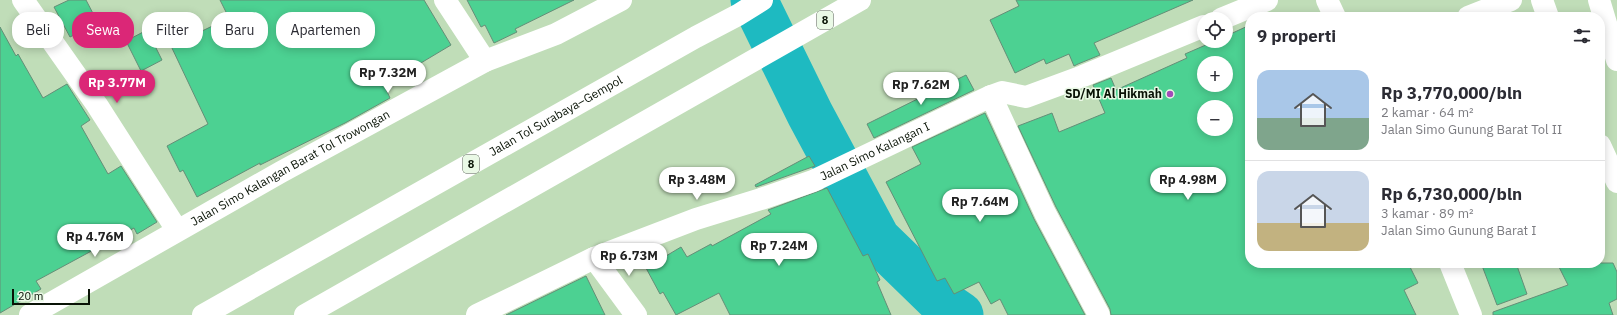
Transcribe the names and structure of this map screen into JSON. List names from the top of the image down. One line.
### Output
{"streets":{"main road":["8","Jalan Tol Surabaya–Gempol","Jalan Simo Kalangan I","Jalan Simo Kalangan Barat Tol Trowongan"]},"places":["SD/MI Al Hikmah"],"scale_bar":"20 m","page":{"map_buttons":["+","−"],"chip":["Beli","Sewa","Filter","Baru","Apartemen"],"heading":"9 properti","price":["Rp 7.32M","Rp 3.77M","Rp 7.62M","Rp 3.48M","Rp 4.98M","Rp 7.64M","Rp 4.76M","Rp 7.24M","Rp 6.73M"],"list":[{"name":"Rp 3,770,000/bln","note":"2 kamar · 64 m² · Jalan Simo Gunung Barat Tol II"},{"name":"Rp 6,730,000/bln","note":"3 kamar · 89 m² · Jalan Simo Gunung Barat I"}],"scale":"20 m"}}
